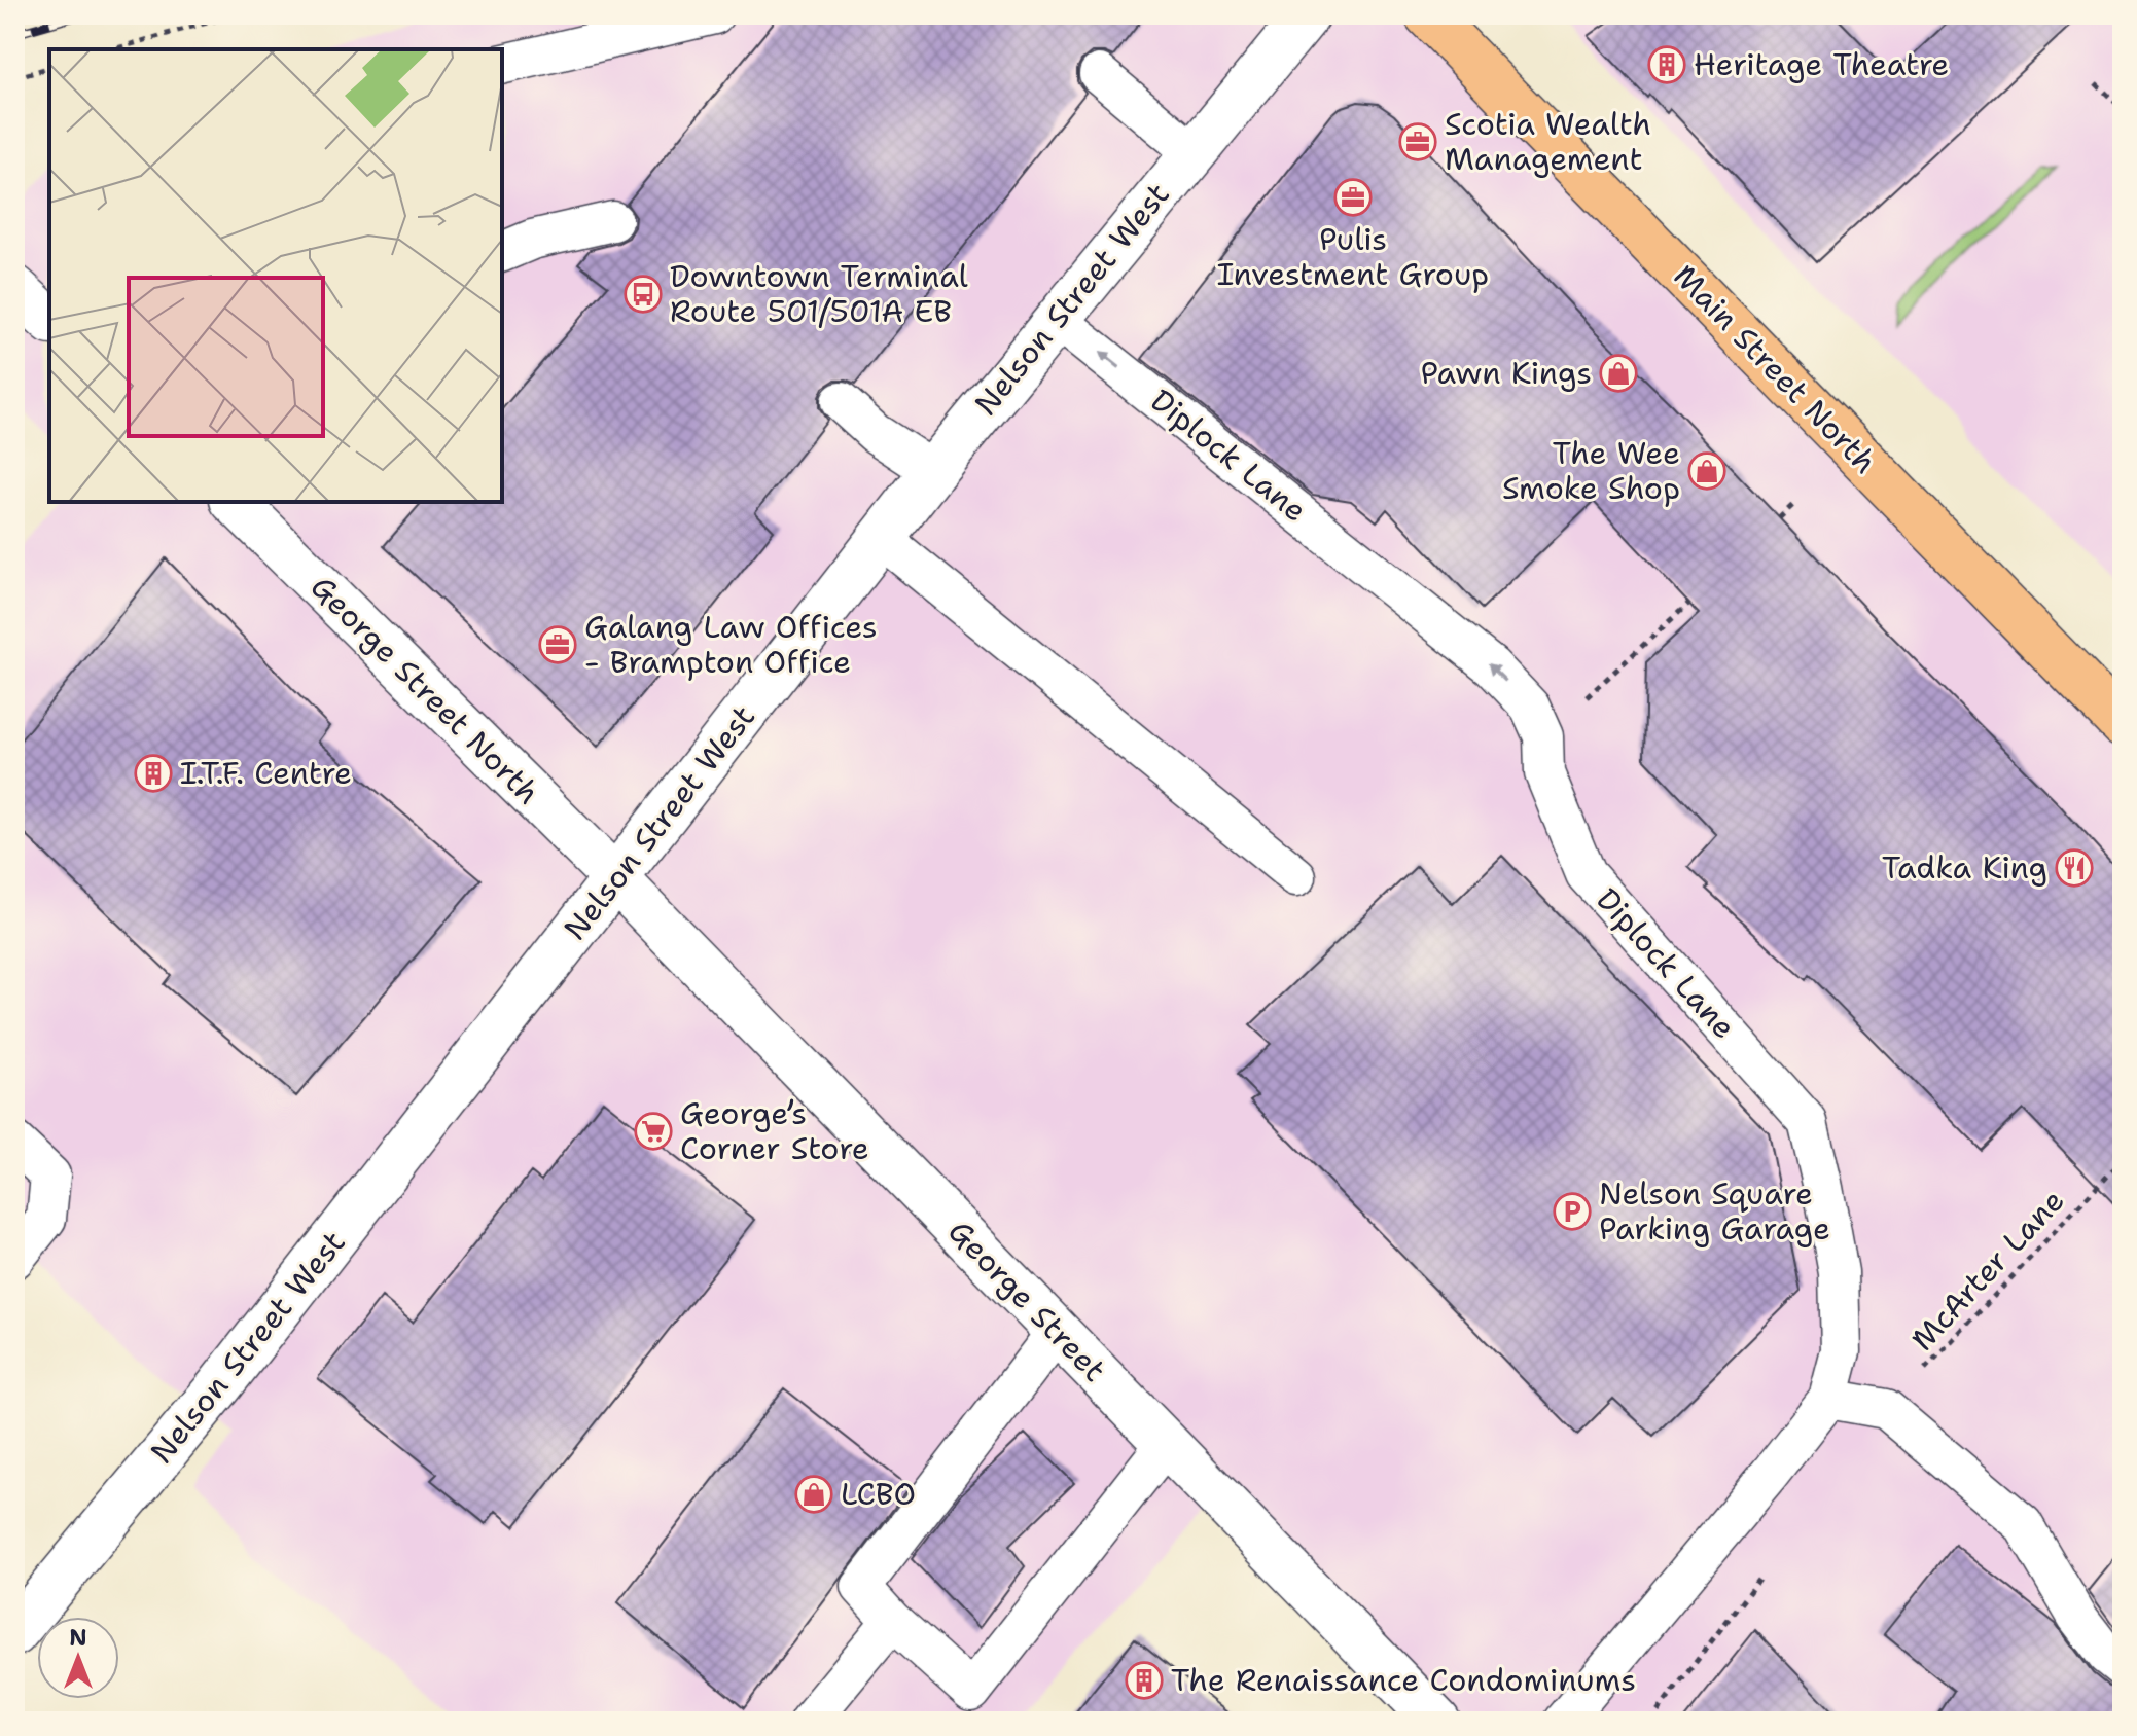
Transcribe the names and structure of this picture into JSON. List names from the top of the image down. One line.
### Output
{"streets":{"main road":["Main Street North"],"street":["Nelson Street West","George Street North","George Street"],"lane":["Diplock Lane"],"path":["McArter Lane"]},"crossings":[["Nelson Street West","Diplock Lane"],["Nelson Street West","George Street North"],["Nelson Street West","George Street"],["George Street North","George Street"]],"places":{"building":["Heritage Theatre","I.T.F. Centre","The Renaissance Condominums"],"office":["Scotia Wealth Management","Pulis Investment Group","Galang Law Offices - Brampton Office"],"bus stop":["Downtown Terminal Route 501/501A EB"],"shop":["Pawn Kings","The Wee Smoke Shop","LCBO"],"restaurant":["Tadka King"],"supermarket":["George’s Corner Store"],"parking":["Nelson Square Parking Garage"]},"north":"top"}
